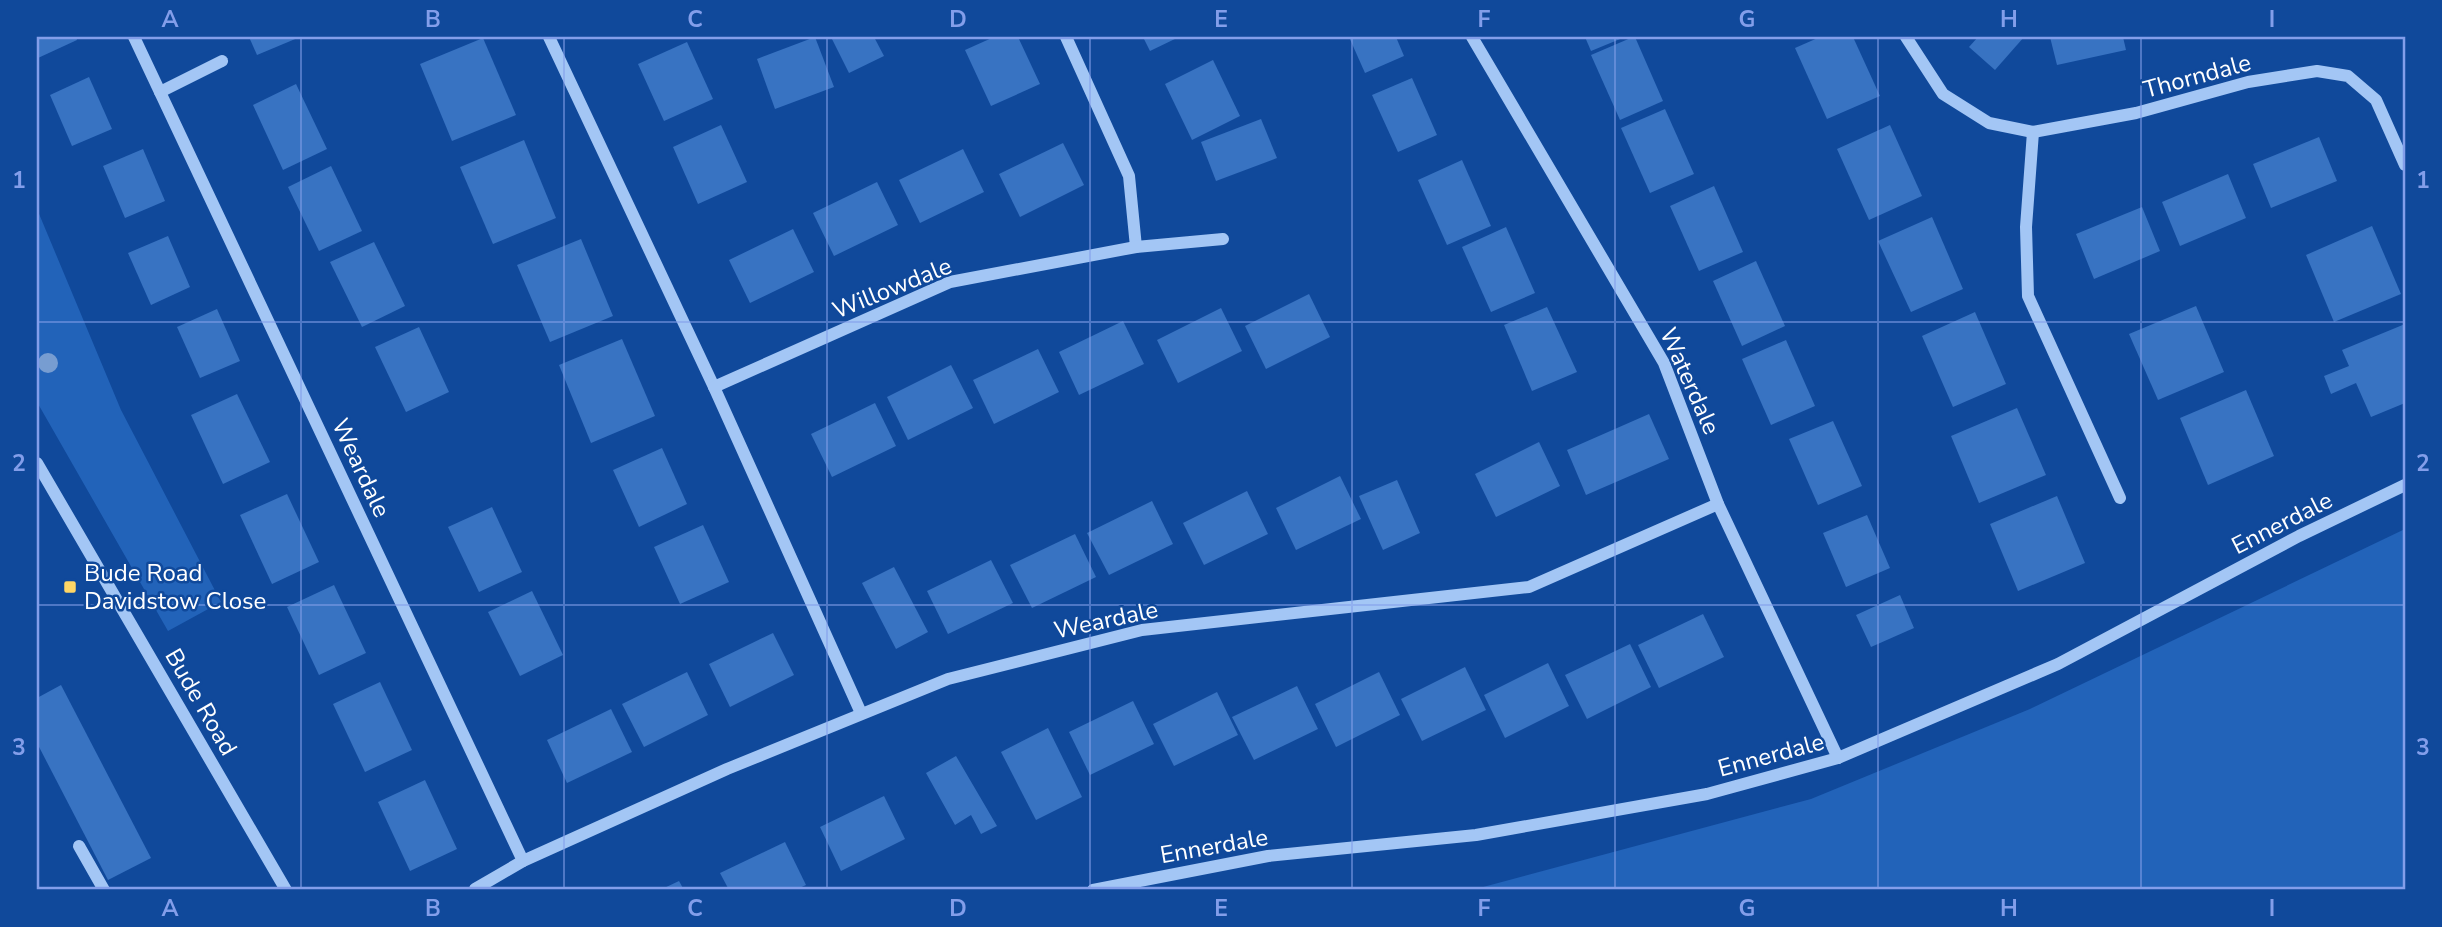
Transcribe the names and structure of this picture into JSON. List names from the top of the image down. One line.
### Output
{"streets":{"street":["Thorndale","Willowdale","Waterdale","Weardale","Ennerdale","Bude Road"]},"crossings":[["Waterdale","Weardale"],["Waterdale","Ennerdale"]],"places":{"transit":["Bude Road Davidstow Close"]},"grid":{"columns":["A","B","C","D","E","F","G","H","I"],"rows":["1","2","3"]}}
